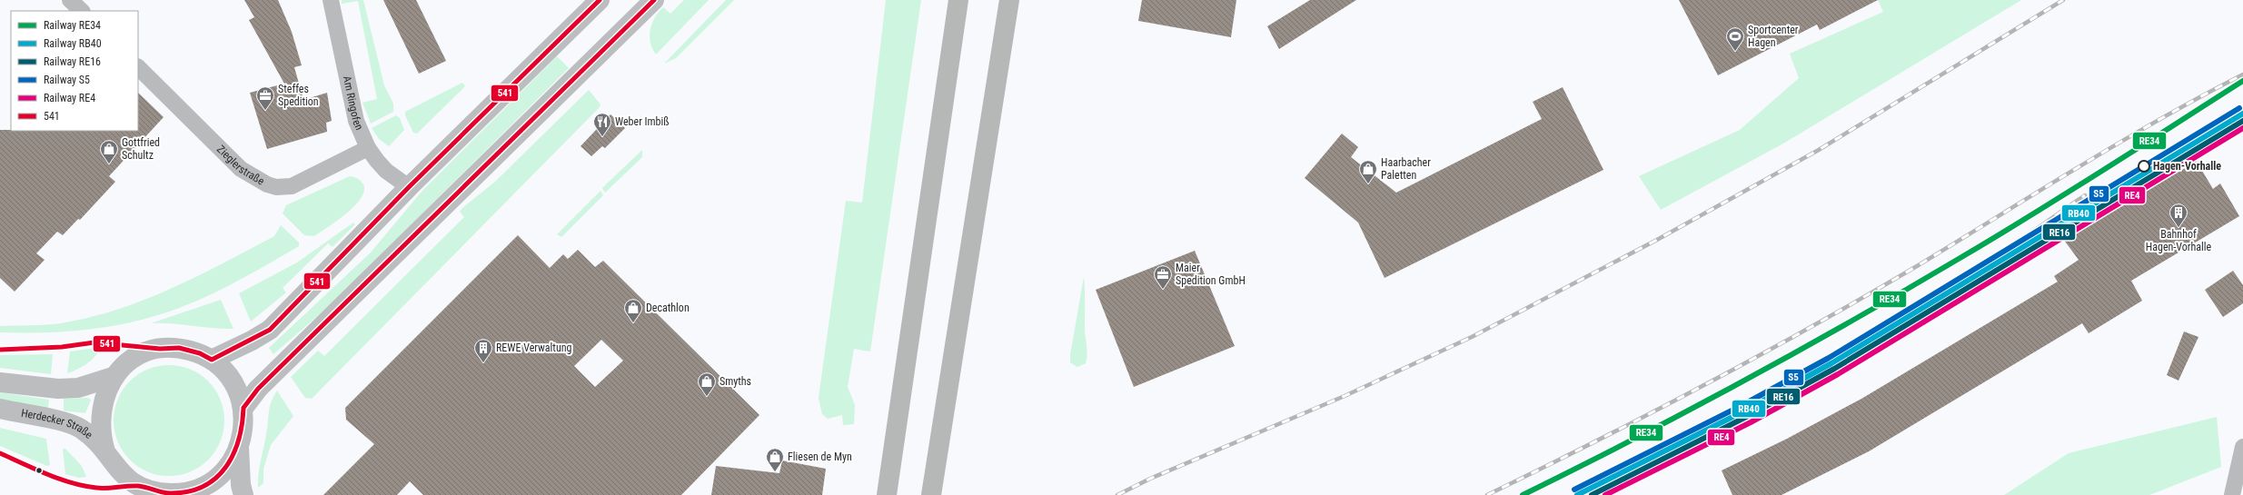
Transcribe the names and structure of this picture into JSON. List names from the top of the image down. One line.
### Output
{"streets":{"main road":["Herdecker Straße"],"street":["Am Ringofen","Zieglerstraße"]},"crossings":[["Am Ringofen","Zieglerstraße"]],"places":{"sports":["Sportcenter Hagen"],"office":["Steffes Spedition","Maier Spedition GmbH"],"restaurant":["Weber Imbiß"],"shop":["Gottfried Schultz","Haarbacher Paletten","Decathlon","Smyths","Fliesen de Myn"],"other":["Hagen-Vorhalle"],"building":["Bahnhof Hagen-Vorhalle","REWE Verwaltung"]},"lines":["transit line 541","rail line RE34","rail line S5","rail line RB40","rail line RE16","rail line RE4"],"legend":["Railway RE34","Railway RB40","Railway RE16","Railway S5","Railway RE4","541"]}
